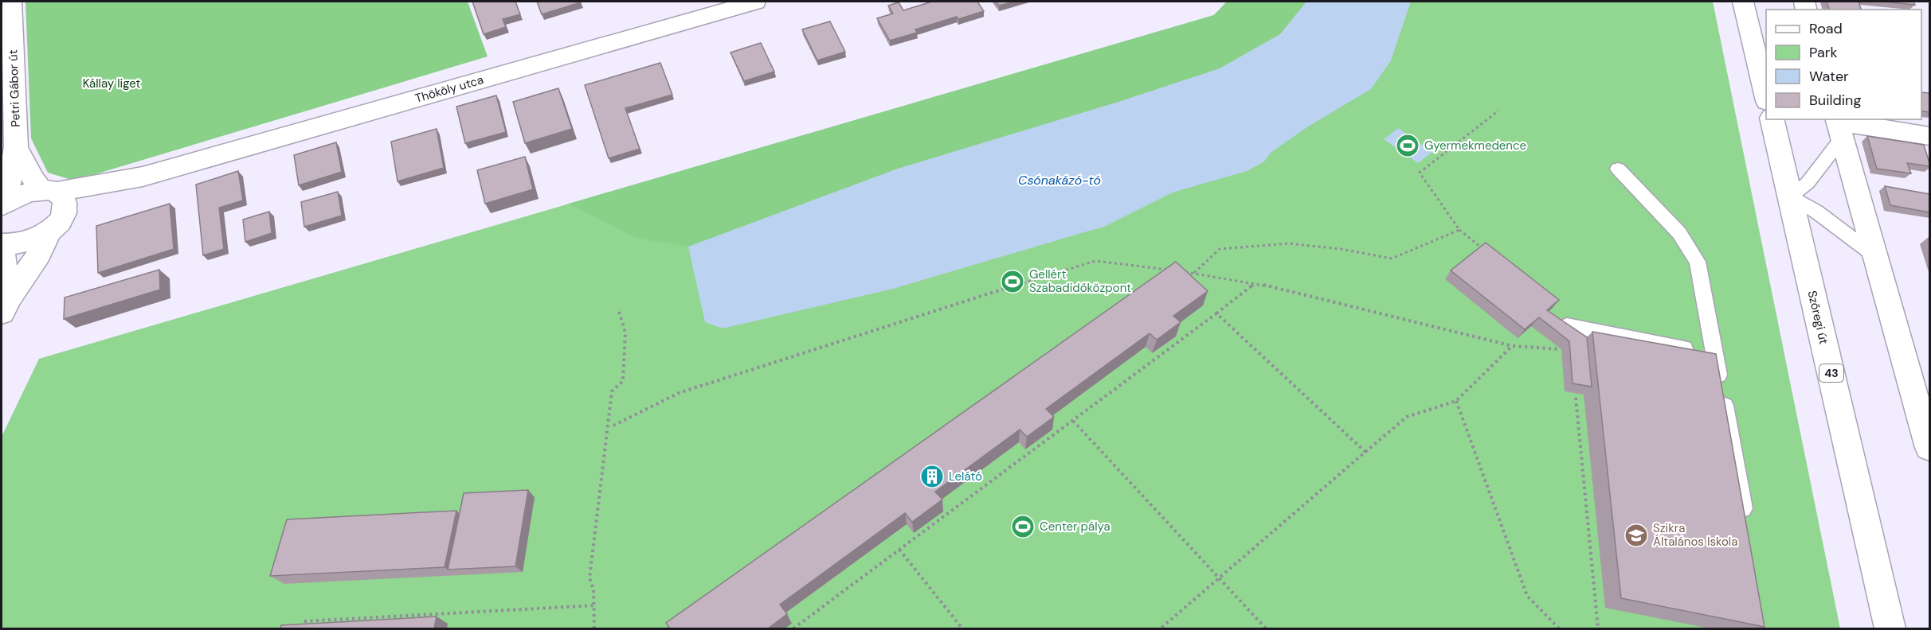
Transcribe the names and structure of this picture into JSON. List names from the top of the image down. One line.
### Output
{"streets":{"street":["Petri Gábor út","Thököly utca","Szőregi út","43"]},"water":["Csónakázó-tó"],"parks":["Kállay liget"],"places":{"sports":["Gyermekmedence","Gellért Szabadidőközpont","Center pálya"],"building":["Lelátó"],"school or university":["Szikra Általános Iskola"]},"legend":["Road","Park","Water","Building"]}
